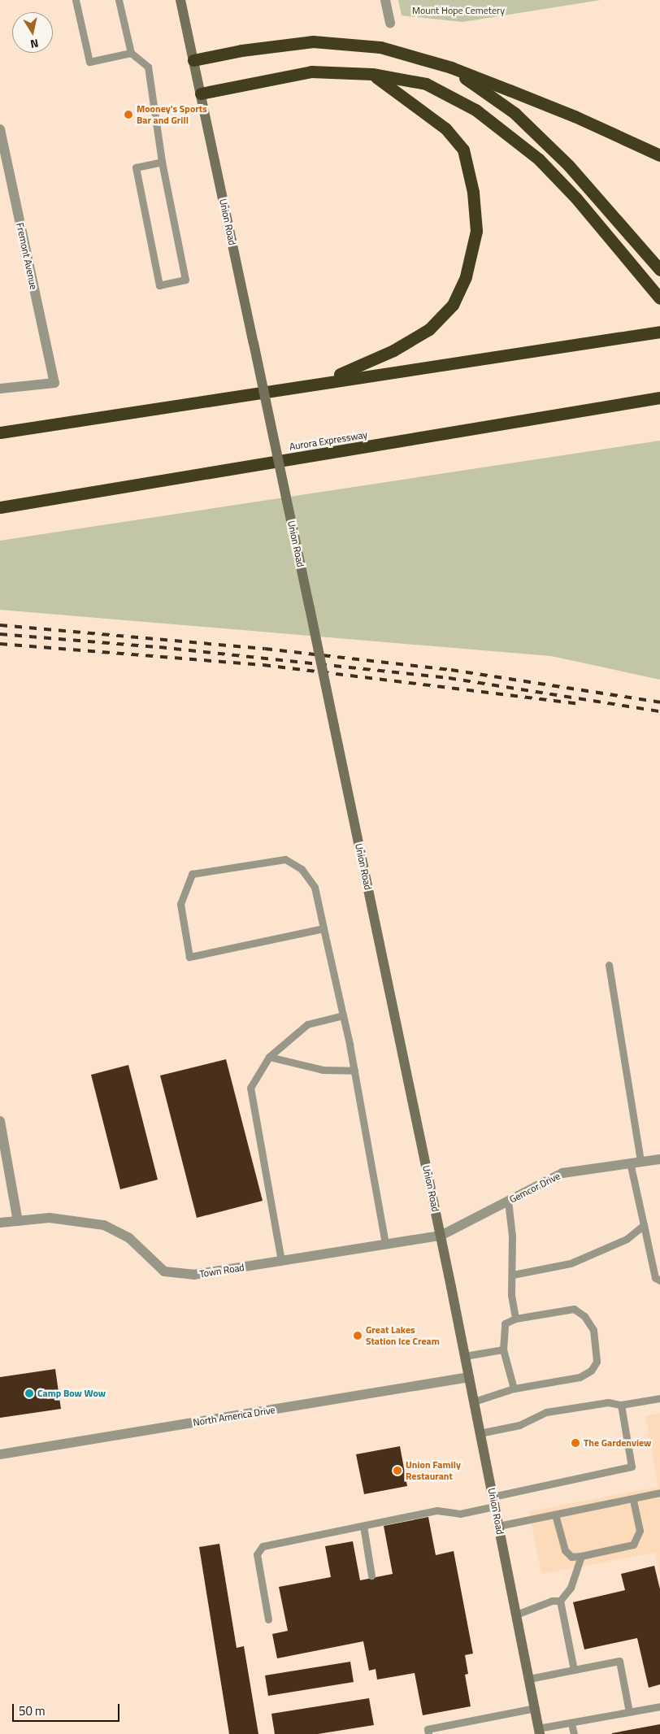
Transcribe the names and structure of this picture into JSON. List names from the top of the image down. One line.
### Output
{"streets":{"highway":["Aurora Expressway"],"main road":["Union Road"],"street":["Fremont Avenue","Gemcor Drive","Town Road","North America Drive"]},"crossings":[["Union Road","Gemcor Drive"],["Union Road","Town Road"],["Union Road","North America Drive"],["Gemcor Drive","Town Road"]],"parks":["Mount Hope Cemetery"],"places":["Mooney's Sports Bar and Grill","Great Lakes Station Ice Cream","Camp Bow Wow","The Gardenview","Union Family Restaurant"],"scale_bar":"50 m","north":"bottom"}
